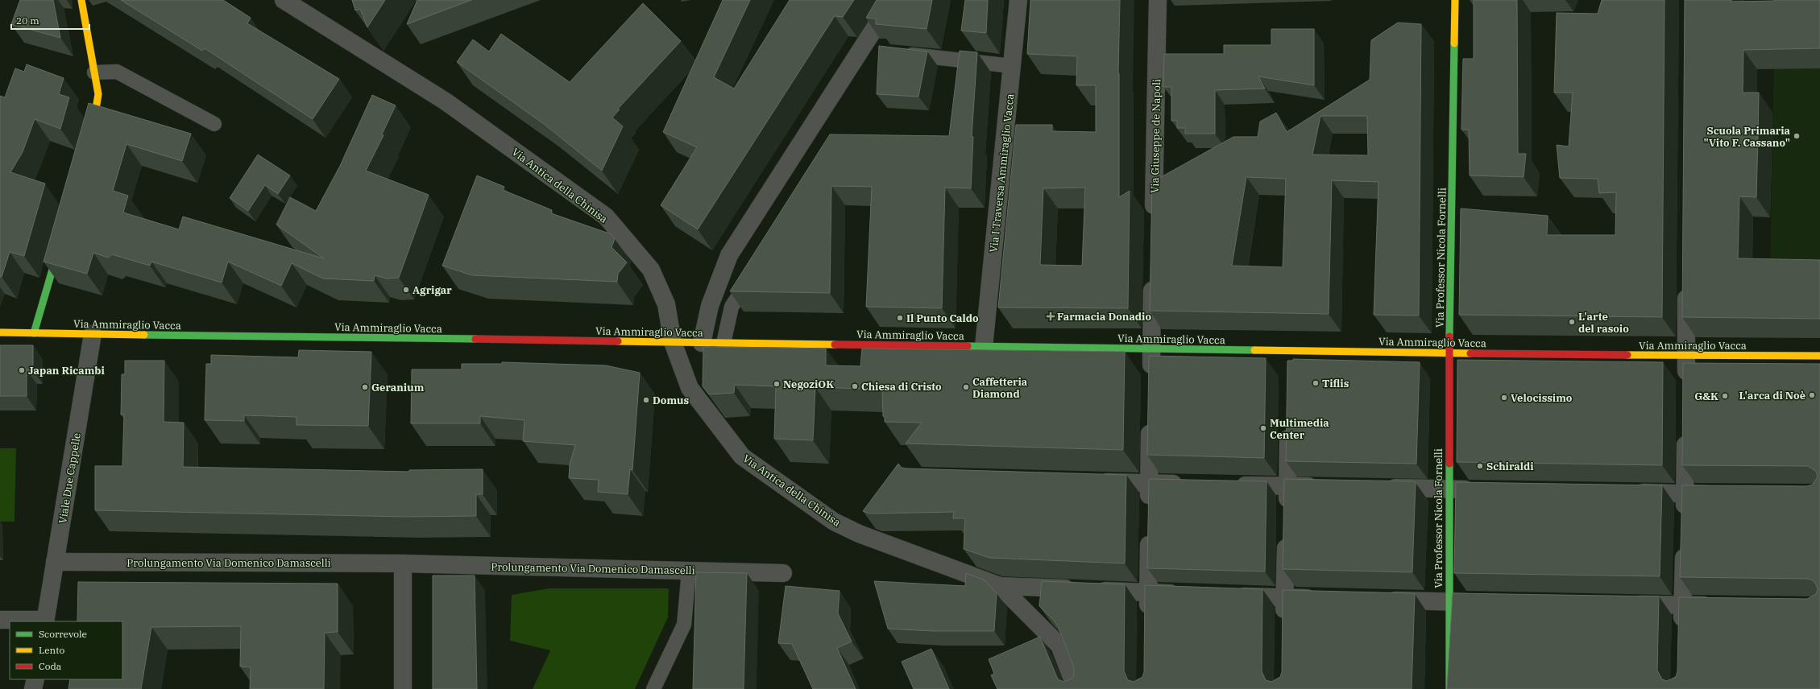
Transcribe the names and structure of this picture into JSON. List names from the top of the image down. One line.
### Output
{"streets":{"street":["Via Giuseppe de Napoli","Via I Traversa Ammiraglio Vacca","Via Antica della Chinisa","Via Professor Nicola Fornelli","Via Ammiraglio Vacca","Viale Due Cappelle","Prolungamento Via Domenico Damascelli"]},"crossings":[["Via I Traversa Ammiraglio Vacca","Via Ammiraglio Vacca"],["Via Antica della Chinisa","Via Ammiraglio Vacca"],["Via Professor Nicola Fornelli","Via Ammiraglio Vacca"],["Via Ammiraglio Vacca","Viale Due Cappelle"],["Viale Due Cappelle","Prolungamento Via Domenico Damascelli"]],"places":{"other":["Scuola Primaria \"Vito F. Cassano\"","Agrigar","Il Punto Caldo","L'arte del rasoio","Japan Ricambi","Tiflis","NegoziOK","Chiesa di Cristo","Geranium","Caffetteria Diamond","L'arca di Noè","G&K","Velocissimo","Domus","Multimedia Center","Schiraldi"],"health":["Farmacia Donadio"]},"legend":["Scorrevole","Lento","Coda"],"scale_bar":"20 m"}
